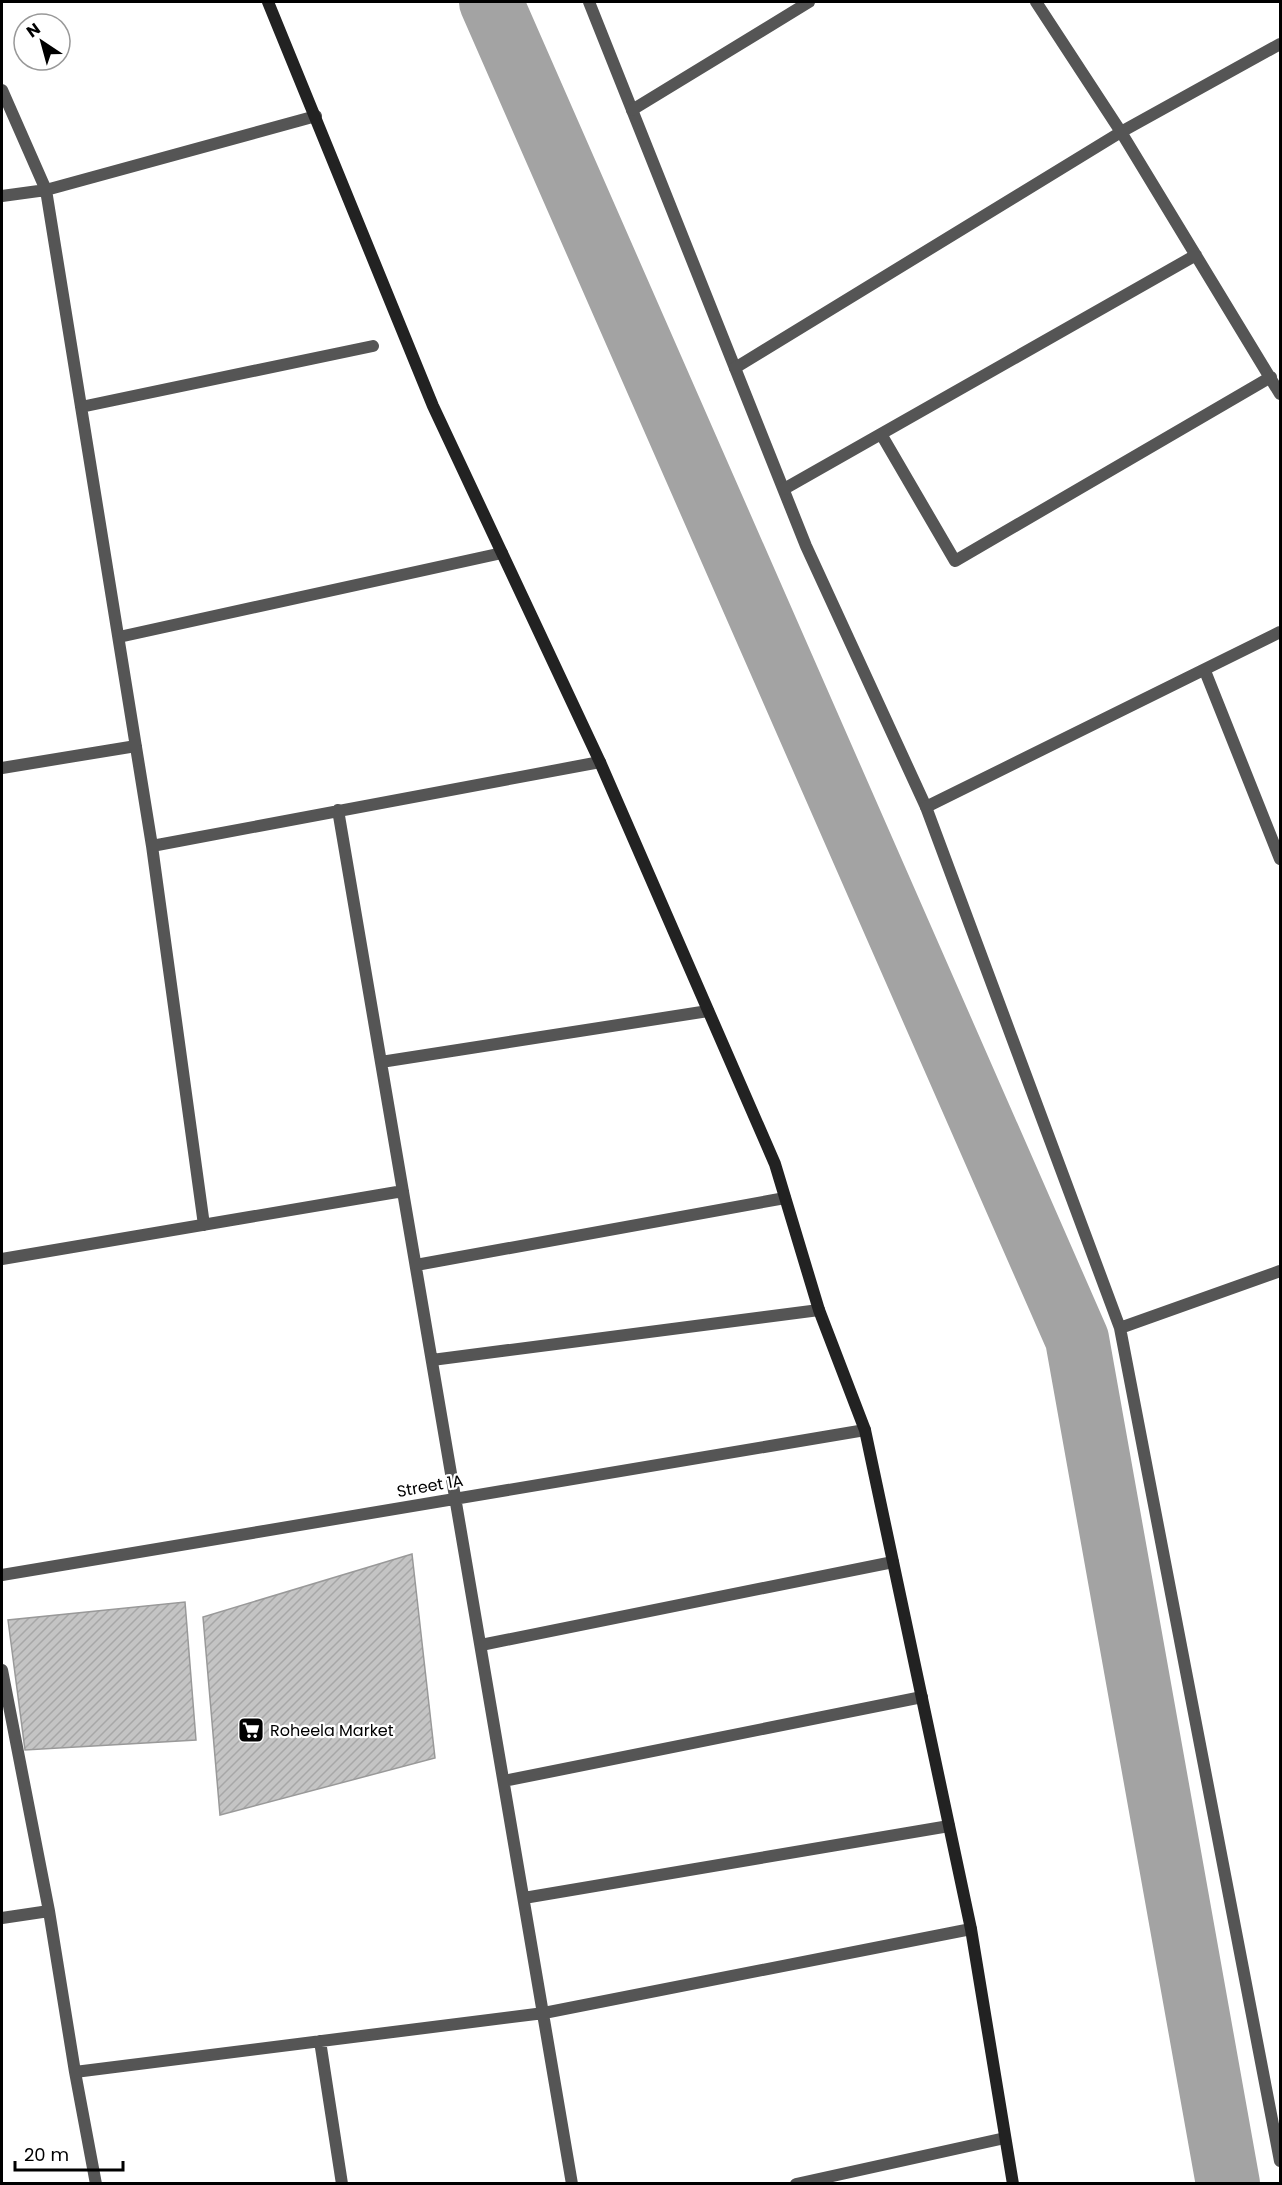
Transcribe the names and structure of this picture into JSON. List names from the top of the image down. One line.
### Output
{"streets":{"street":["Street 1A"]},"places":{"supermarket":["Roheela Market"]},"scale_bar":"20 m","north":"top left"}
